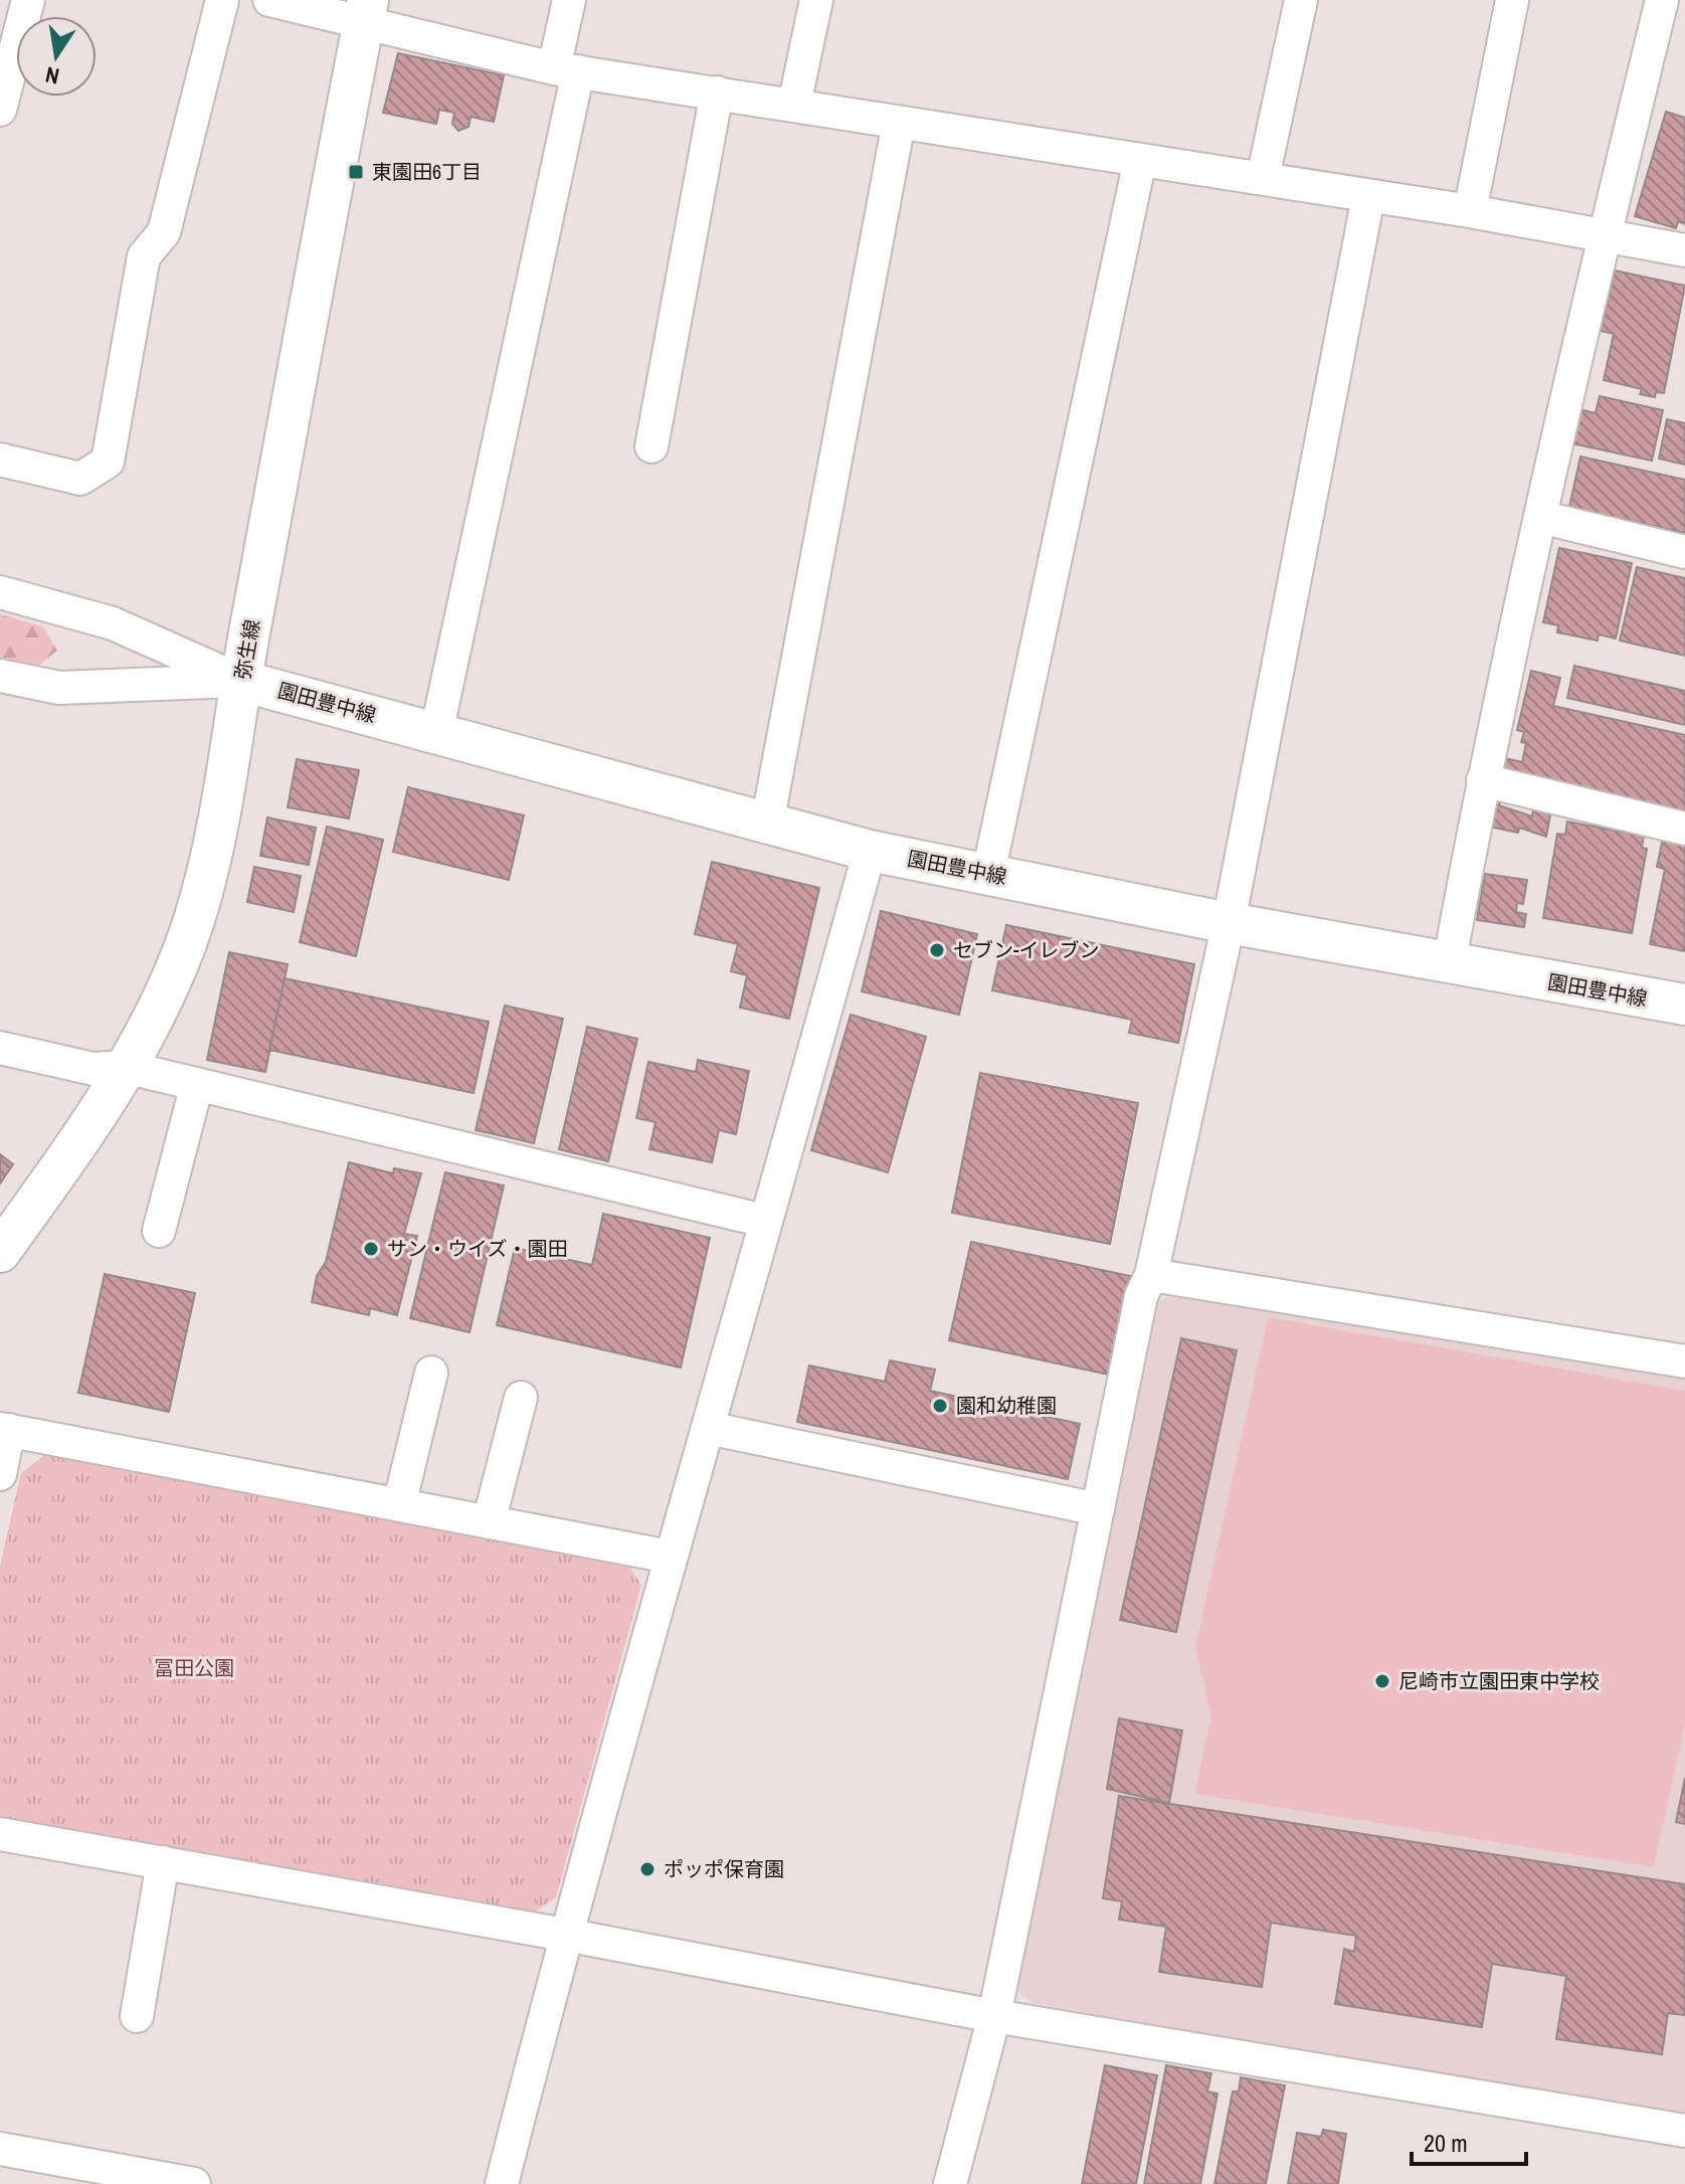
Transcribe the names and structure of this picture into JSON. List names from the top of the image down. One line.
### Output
{"streets":{"street":["弥生線","園田豊中線"]},"crossings":[["弥生線","園田豊中線"]],"parks":["冨田公園"],"places":{"transit":["東園田6丁目"],"other":["セブン-イレブン","サン・ウイズ・園田","園和幼稚園","尼崎市立園田東中学校","ポッポ保育園"]},"scale_bar":"20 m","north":"bottom"}
